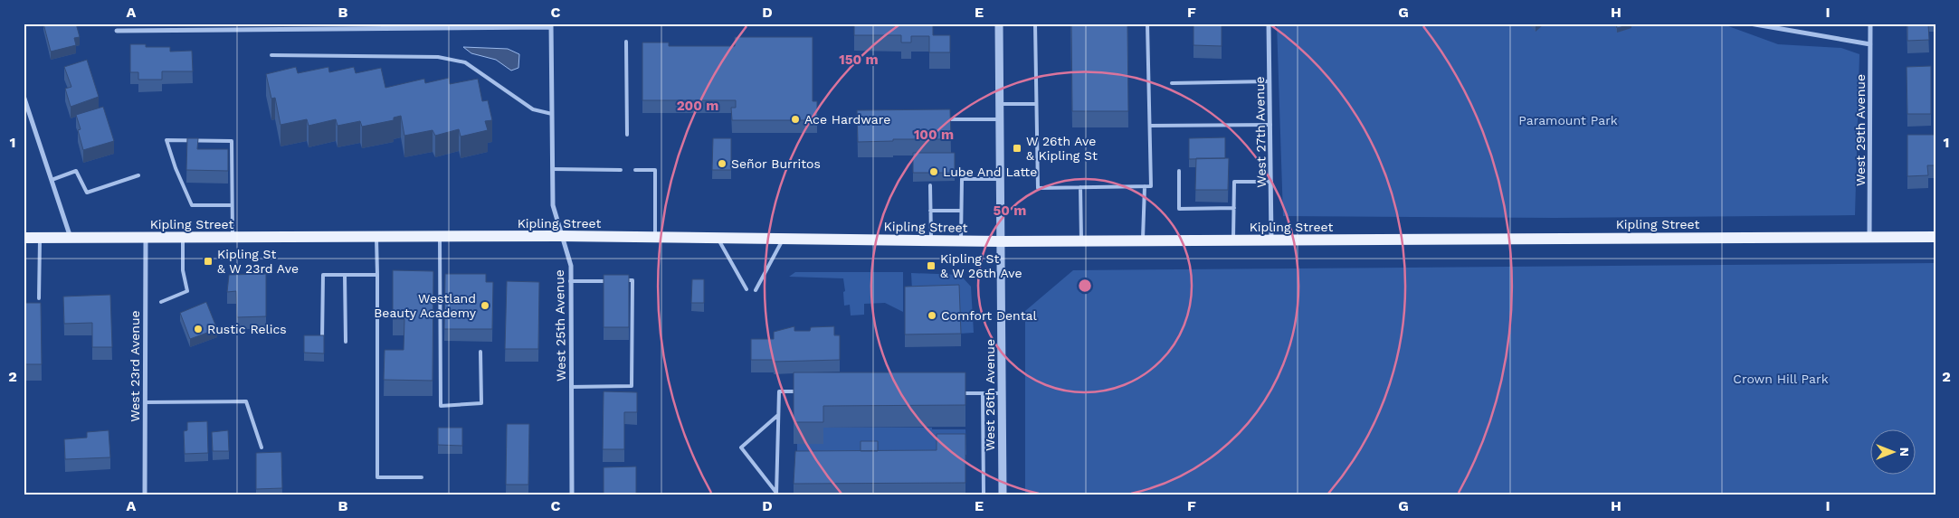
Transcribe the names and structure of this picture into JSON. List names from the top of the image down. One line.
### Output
{"streets":{"main road":["Kipling Street"],"street":["West 29th Avenue","West 27th Avenue","West 25th Avenue","West 23rd Avenue","West 26th Avenue"]},"crossings":[["West 29th Avenue","Kipling Street"],["West 27th Avenue","Kipling Street"],["Kipling Street","West 25th Avenue"],["Kipling Street","West 23rd Avenue"],["Kipling Street","West 26th Avenue"]],"parks":["Paramount Park","Crown Hill Park"],"places":{"other":["Ace Hardware","Señor Burritos","Lube And Latte","Westland Beauty Academy","Comfort Dental","Rustic Relics"],"transit":["W 26th Ave & Kipling St","Kipling St & W 23rd Ave","Kipling St & W 26th Ave"]},"north":"right","grid":{"columns":["A","B","C","D","E","F","G","H","I"],"rows":["1","2"]},"rings":["150 m","200 m","100 m","50 m"]}
